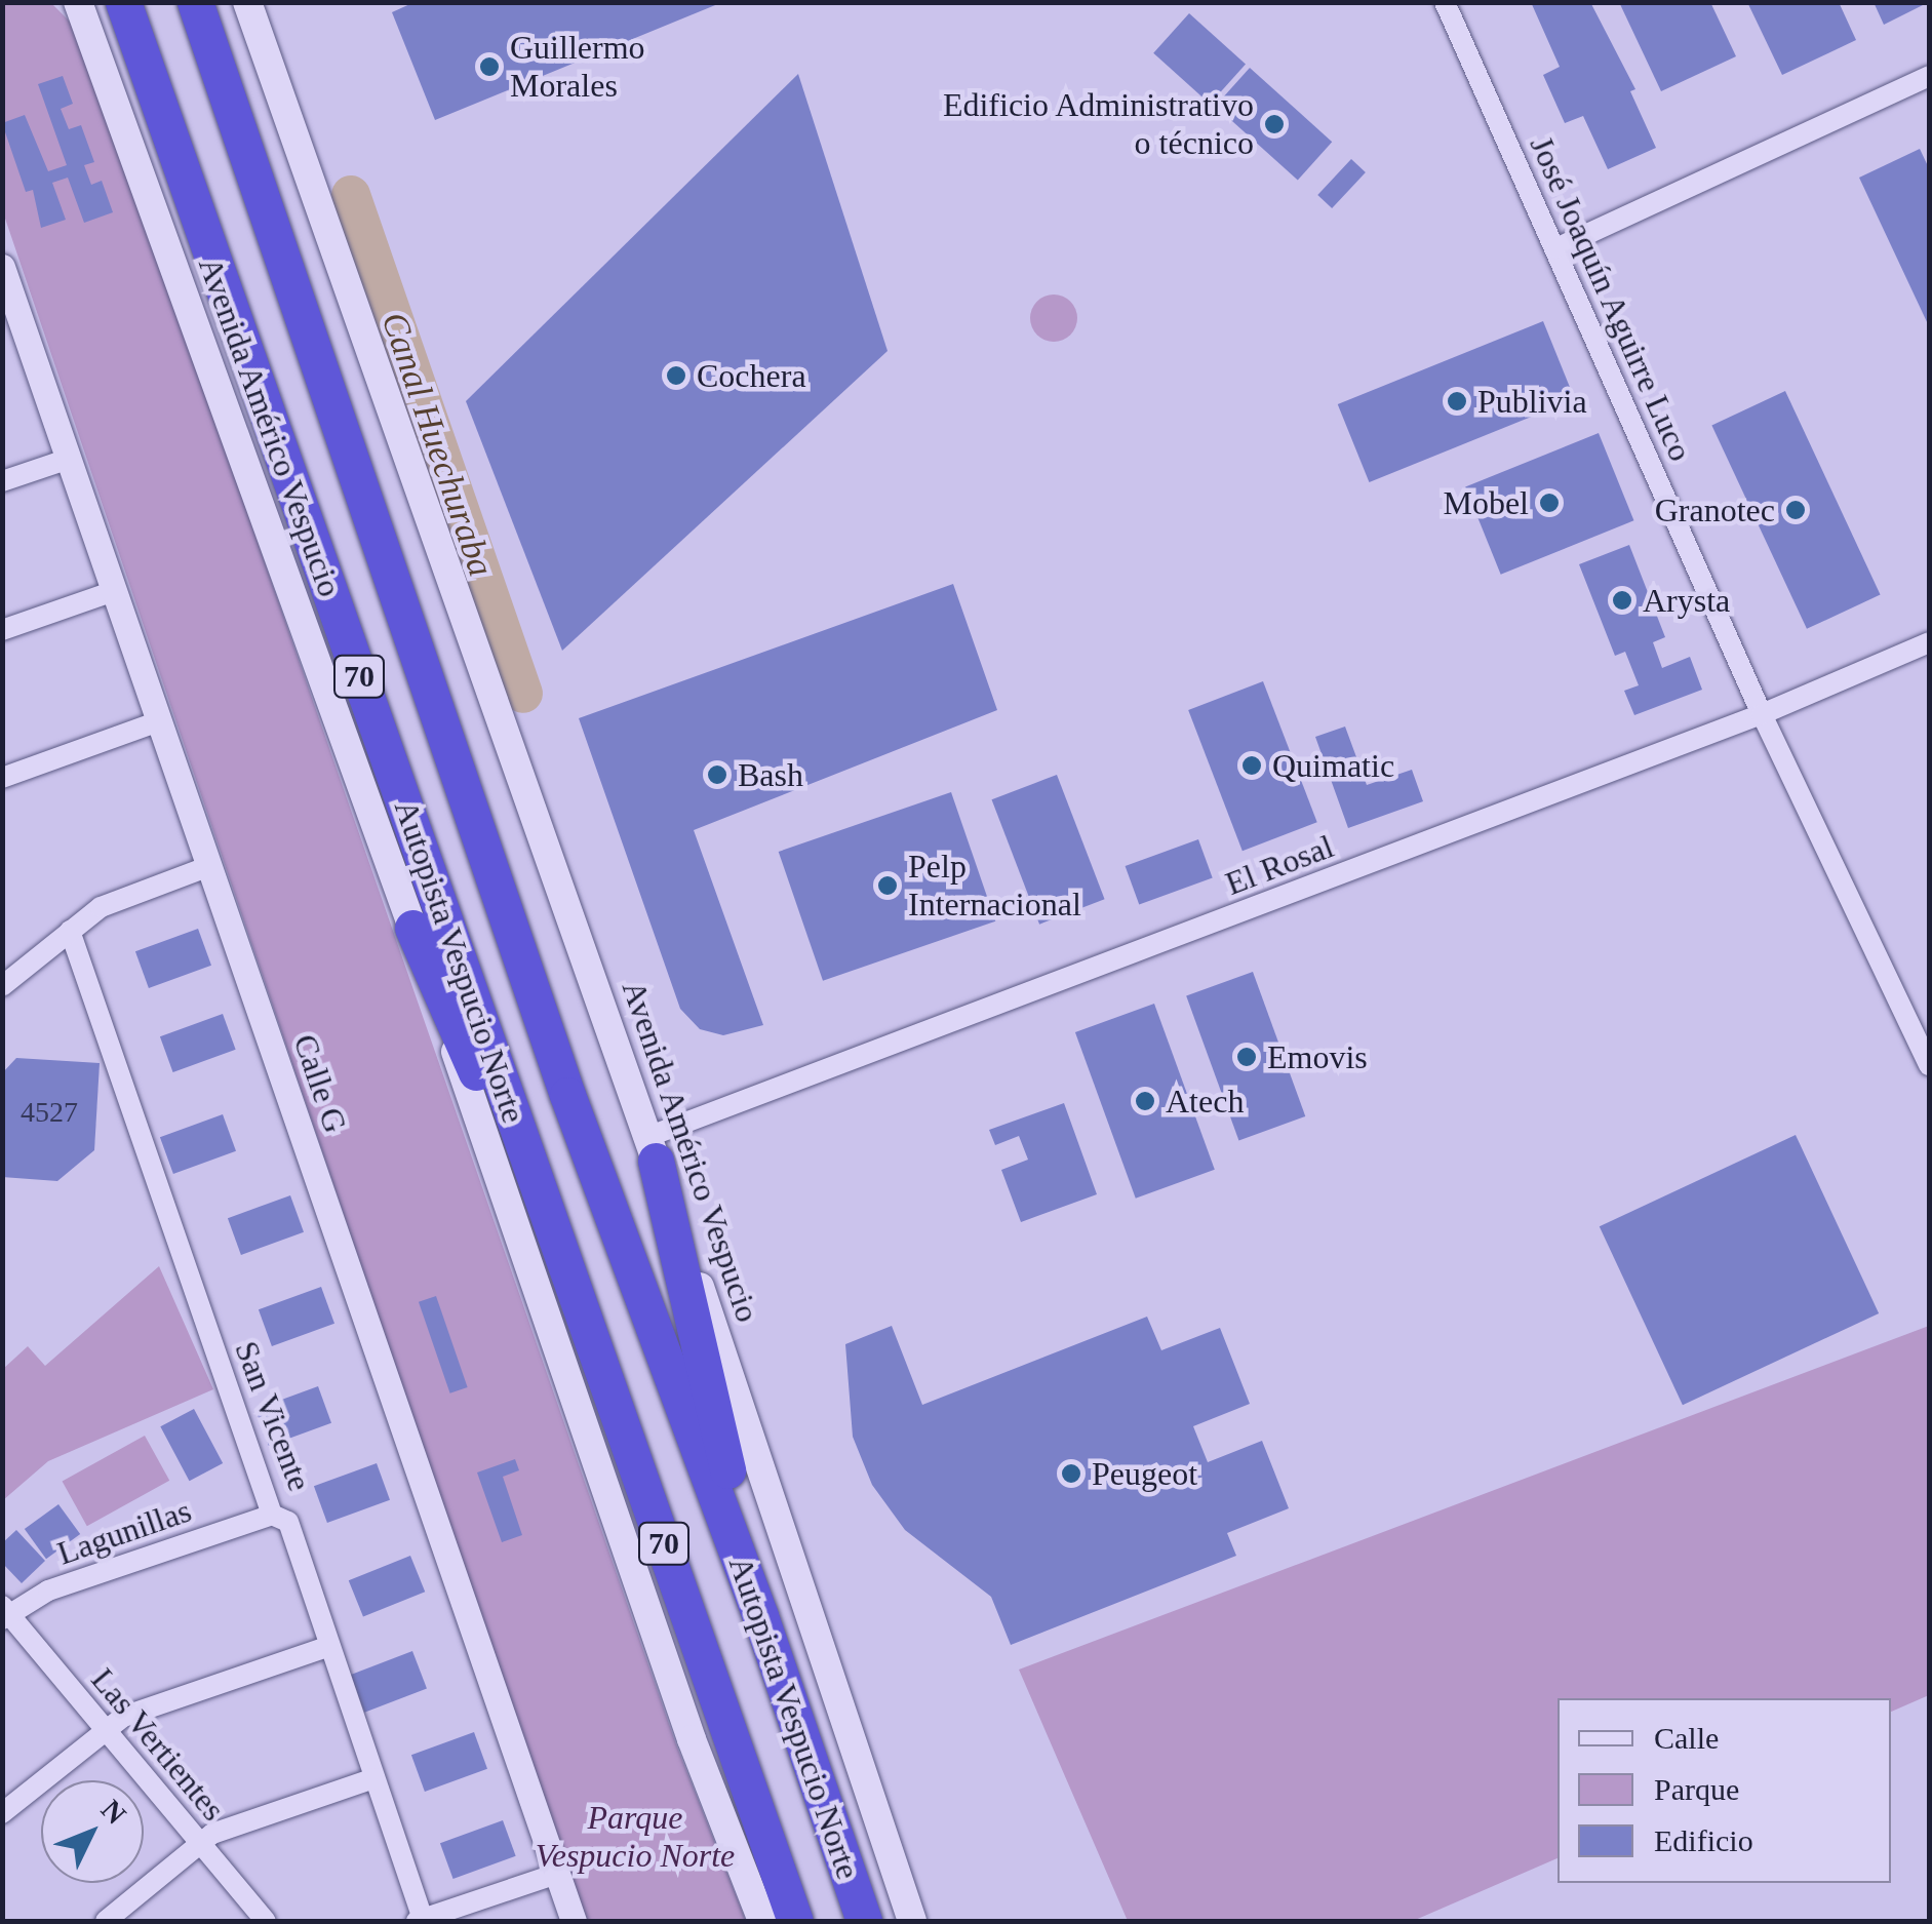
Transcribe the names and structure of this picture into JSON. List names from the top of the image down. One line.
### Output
{"streets":{"highway":["70","Autopista Vespucio Norte"],"main road":["Avenida Américo Vespucio"],"street":["José Joaquín Aguirre Luco","El Rosal","Calle G","San Vicente","Lagunillas","Las Vertientes"]},"crossings":[["José Joaquín Aguirre Luco","El Rosal"],["Avenida Américo Vespucio","El Rosal"],["San Vicente","Lagunillas"],["Lagunillas","Las Vertientes"]],"water":["Canal Huechuraba"],"parks":["Parque Vespucio Norte"],"places":["Guillermo Morales","Edificio Administrativo o técnico","Cochera","Publivia","Mobel","Granotec","Arysta","Quimatic","Bash","Pelp Internacional","Emovis","Atech","Peugeot"],"house_numbers":["4527"],"legend":["Calle","Parque","Edificio"],"north":"top right"}
